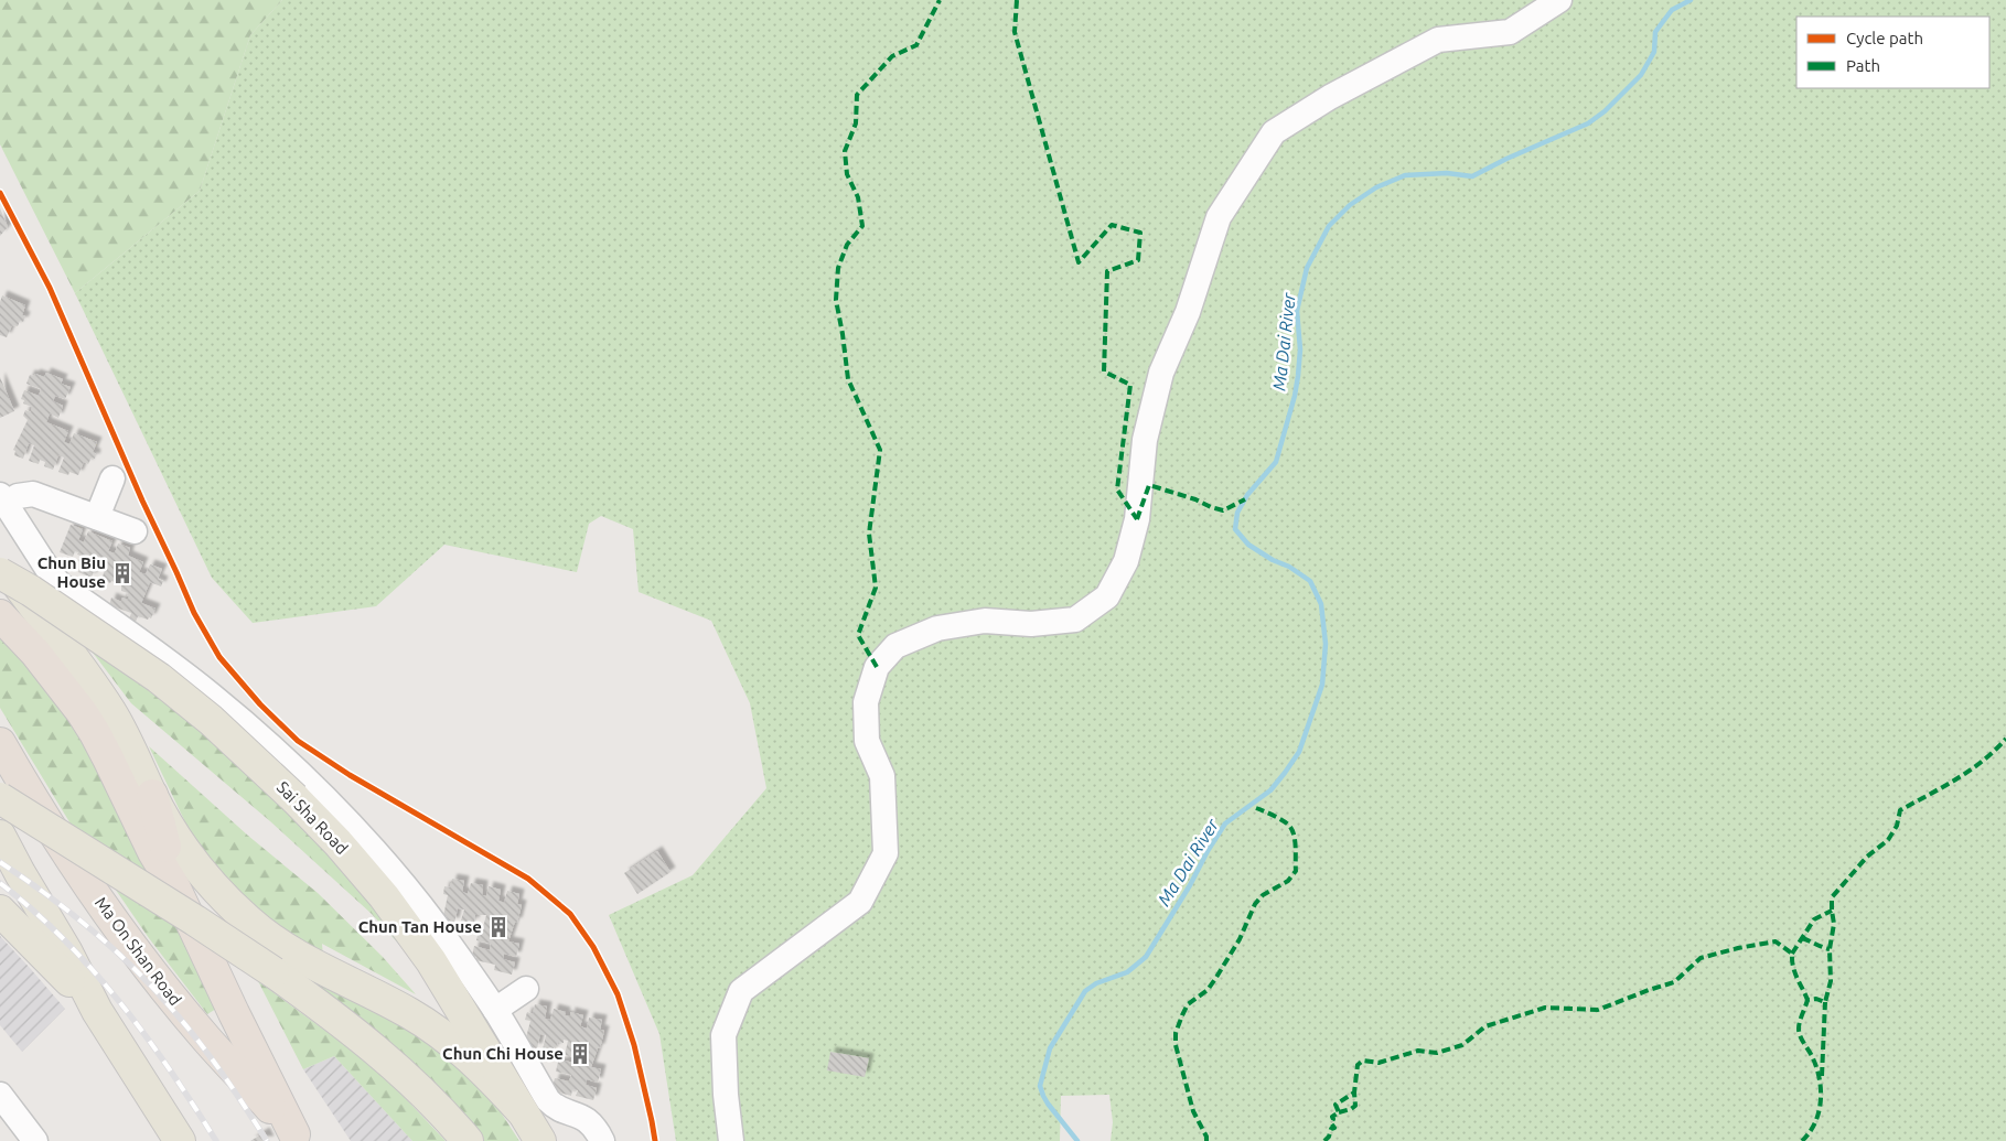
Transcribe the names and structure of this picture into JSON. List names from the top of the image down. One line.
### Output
{"streets":{"highway":["Ma On Shan Road"],"main road":["Sai Sha Road"]},"water":["Ma Dai River"],"places":{"building":["Chun Biu House","Chun Tan House","Chun Chi House"]},"legend":["Cycle path","Path"]}
